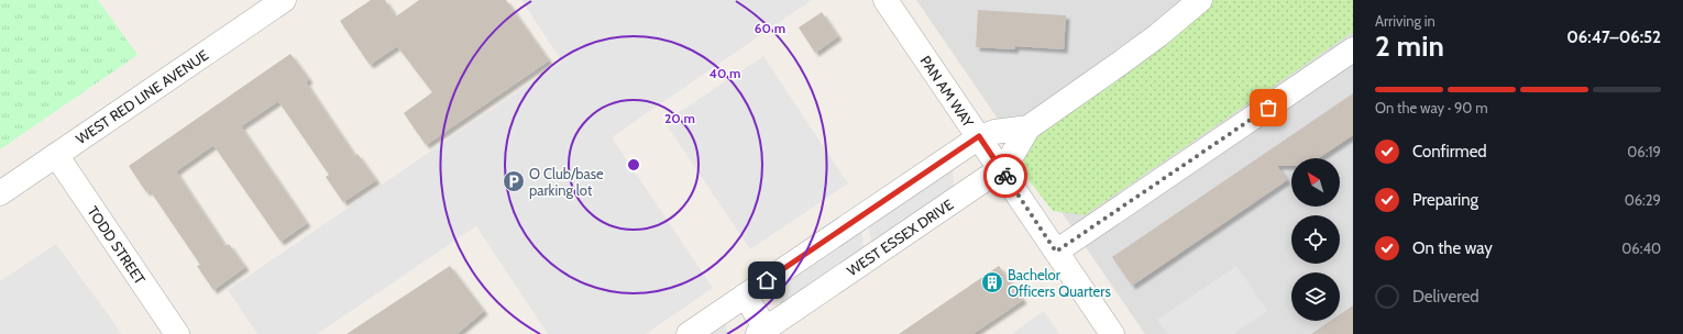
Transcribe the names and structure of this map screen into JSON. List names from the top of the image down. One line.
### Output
{"streets":{"street":["PAN AM WAY","WEST RED LINE AVENUE","WEST ESSEX DRIVE","TODD STREET"]},"crossings":[["PAN AM WAY","WEST ESSEX DRIVE"],["WEST RED LINE AVENUE","TODD STREET"]],"places":{"parking":["O Club/base parking lot"],"building":["Bachelor Officers Quarters"]},"north":"top left","page":{"heading":["2 min","Arriving in","06:47–06:52"],"bar":"On the way · 90 m","list":[["Confirmed","06:19"],["Preparing","06:29"],["On the way","06:40"],"Delivered"]},"rings":["60 m","40 m","20 m"]}
